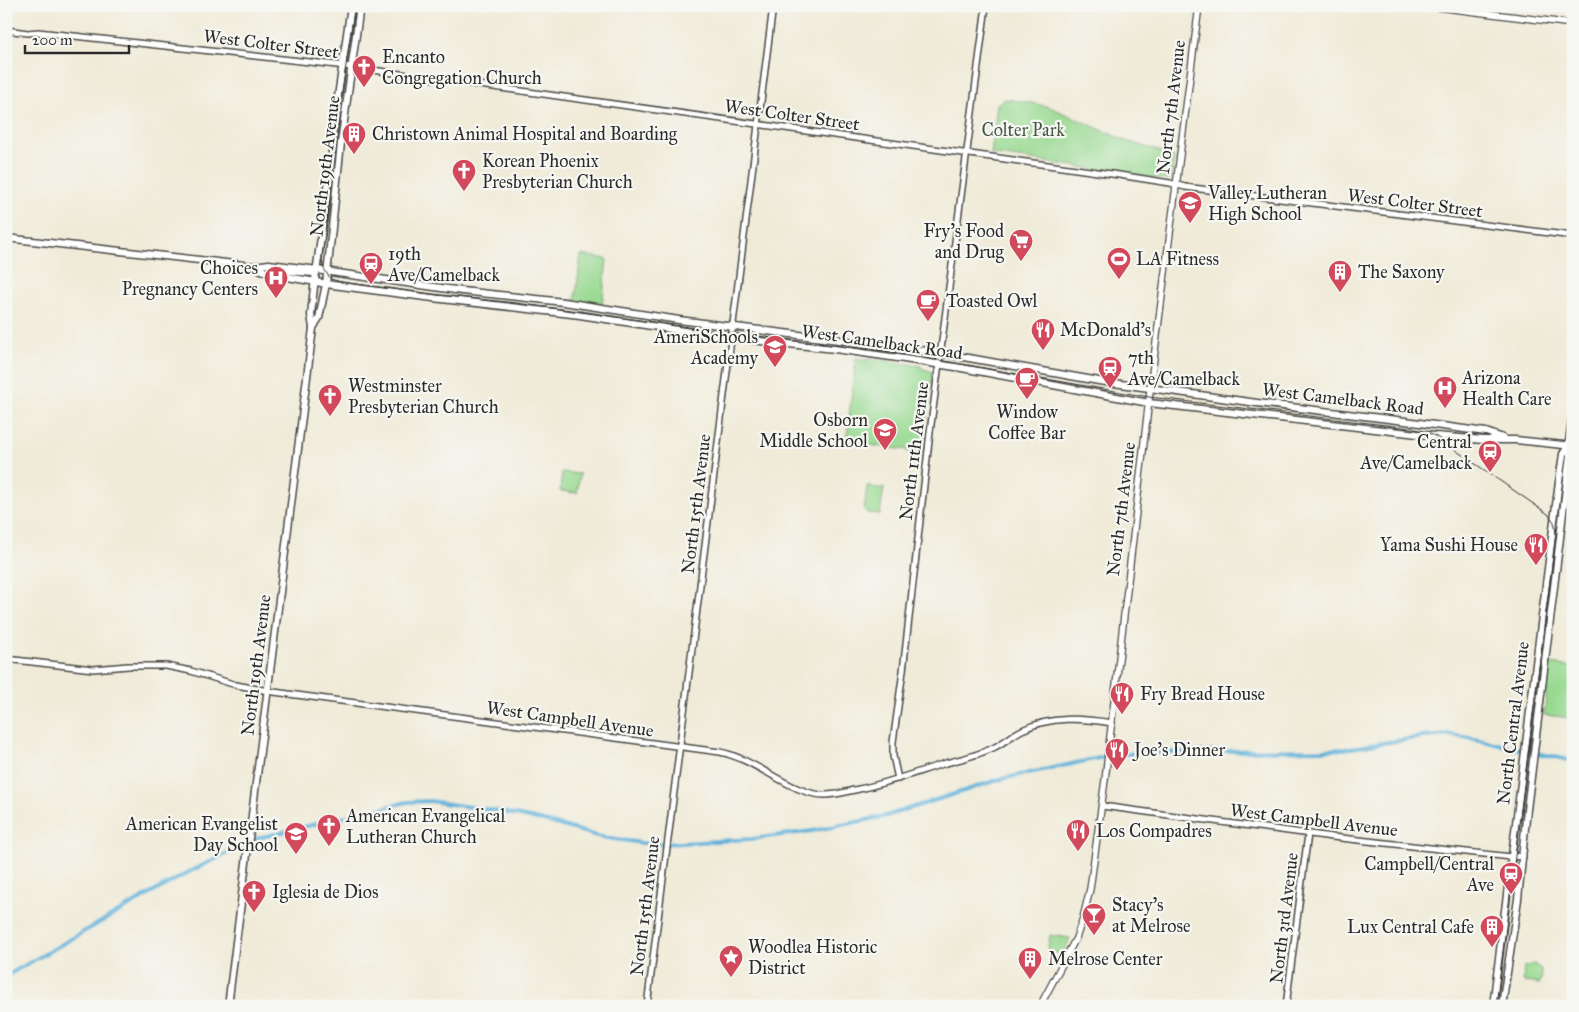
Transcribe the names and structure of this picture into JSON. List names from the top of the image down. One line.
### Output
{"streets":{"main road":["North 7th Avenue","North 19th Avenue","West Camelback Road","North Central Avenue"],"street":["West Colter Street","North 11th Avenue","North 15th Avenue","West Campbell Avenue","North 3rd Avenue"]},"crossings":[["West Colter Street","North 7th Avenue"],["West Colter Street","North 19th Avenue"],["West Colter Street","North 11th Avenue"],["West Colter Street","North 15th Avenue"],["North 7th Avenue","West Camelback Road"],["North 7th Avenue","West Campbell Avenue"],["North 19th Avenue","West Camelback Road"],["North 19th Avenue","West Campbell Avenue"],["West Camelback Road","North 11th Avenue"],["West Camelback Road","North 15th Avenue"],["West Camelback Road","North Central Avenue"],["North 11th Avenue","West Campbell Avenue"],["North 15th Avenue","West Campbell Avenue"],["West Campbell Avenue","North Central Avenue"],["West Campbell Avenue","North 3rd Avenue"]],"parks":["Colter Park"],"places":{"church":["Encanto Congregation Church","Korean Phoenix Presbyterian Church","Westminster Presbyterian Church","American Evangelical Lutheran Church","Iglesia de Dios"],"building":["Christown Animal Hospital and Boarding","The Saxony","Lux Central Cafe","Melrose Center"],"school or university":["Valley Lutheran High School","AmeriSchools Academy","Osborn Middle School","American Evangelist Day School"],"supermarket":["Fry's Food and Drug"],"sports":["LA Fitness"],"station":["19th Ave/Camelback","7th Ave/Camelback","Central Ave/Camelback","Campbell/Central Ave"],"hospital":["Choices Pregnancy Centers","Arizona Health Care"],"cafe":["Toasted Owl","Window Coffee Bar"],"restaurant":["McDonald's","Yama Sushi House","Fry Bread House","Joe's Dinner","Los Compadres"],"bar":["Stacy’s at Melrose"],"place":["Woodlea Historic District"]},"scale_bar":"200 m"}
